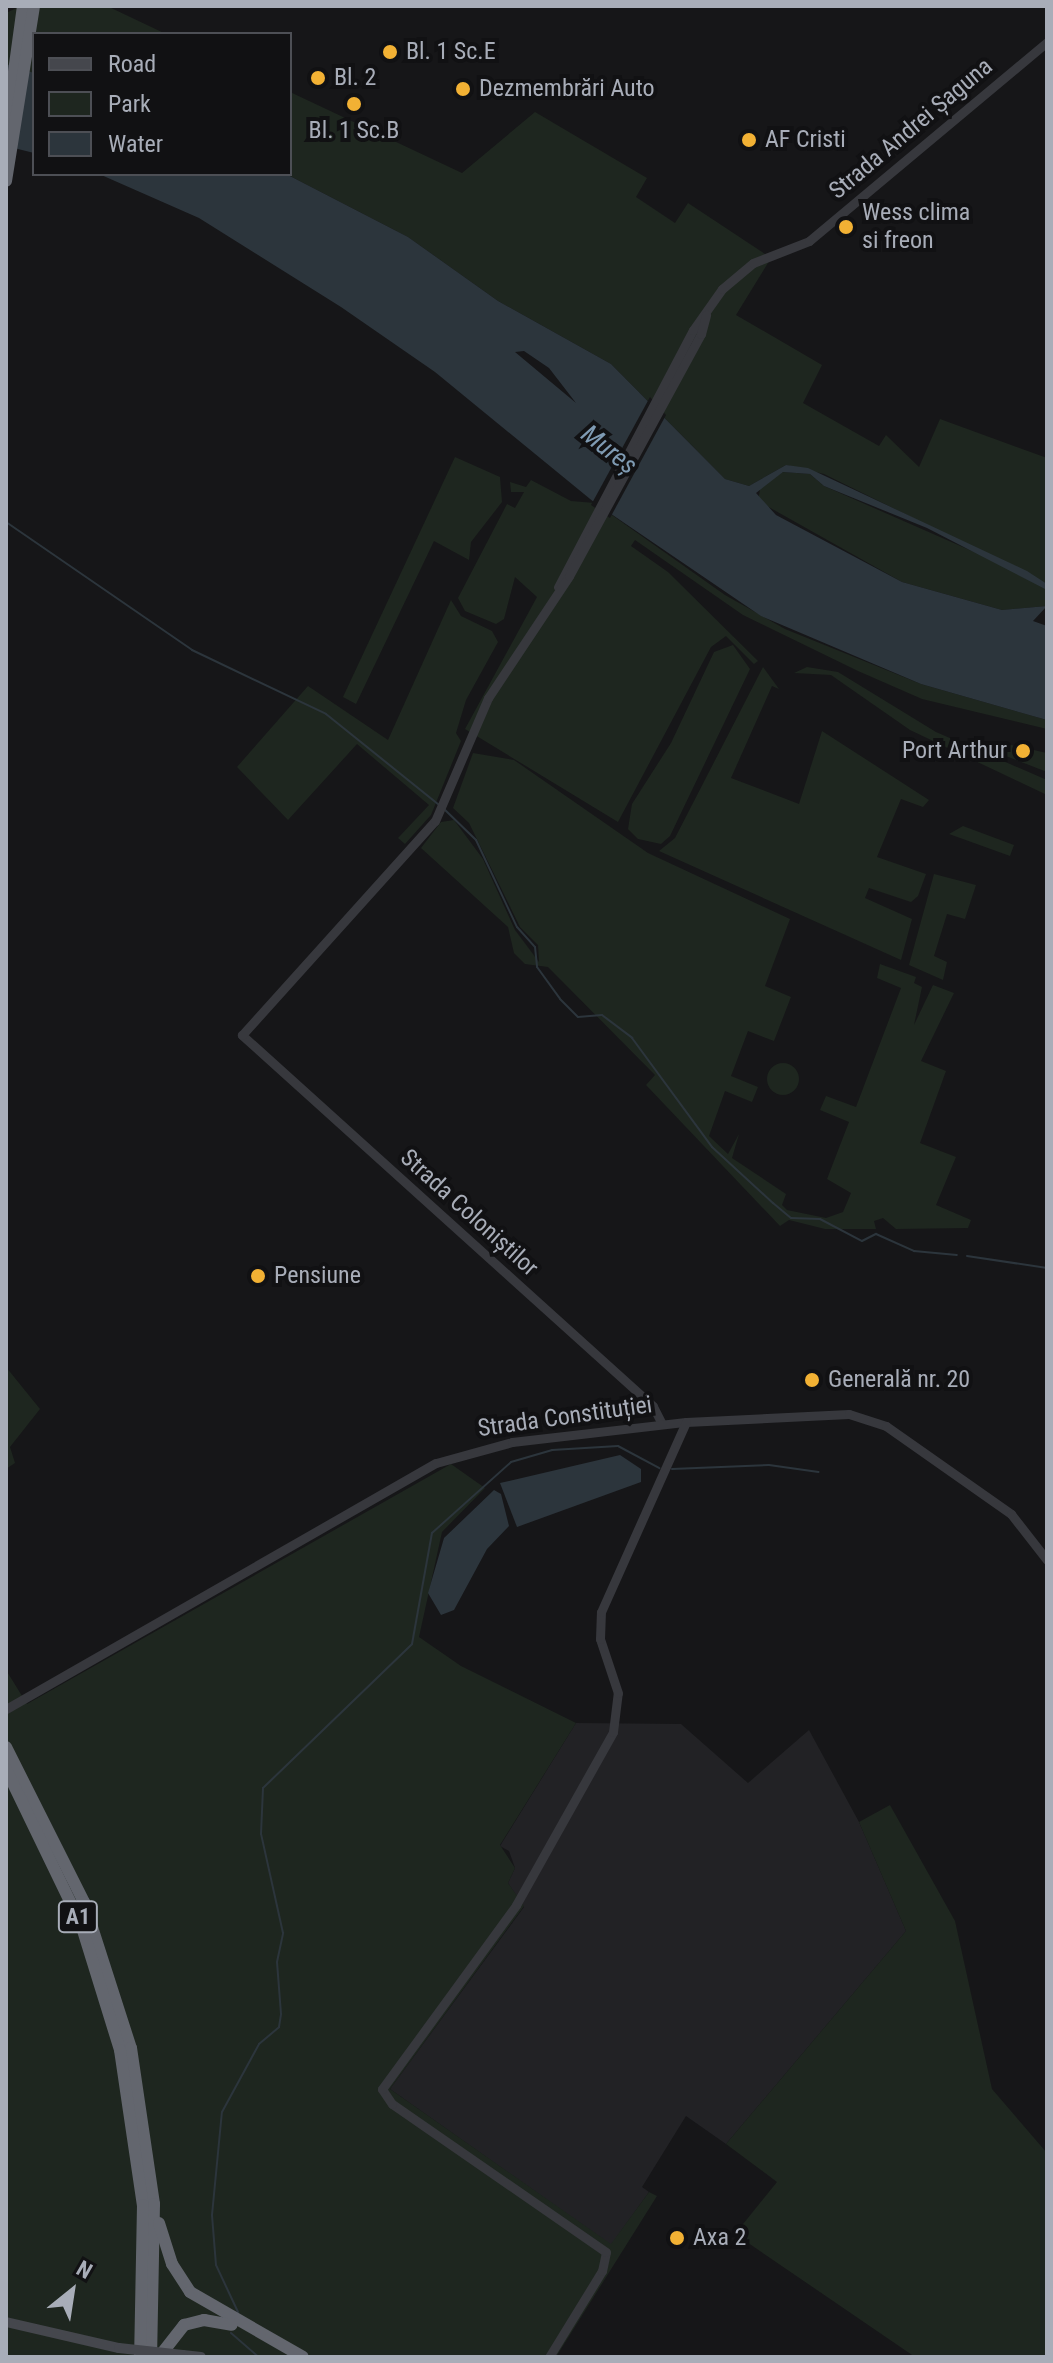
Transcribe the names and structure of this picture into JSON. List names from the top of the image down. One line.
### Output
{"streets":{"highway":["A1"],"street":["Strada Andrei Șaguna","Strada Coloniștilor","Strada Constituției"]},"crossings":[["Strada Andrei Șaguna","Strada Coloniștilor"],["Strada Coloniștilor","Strada Constituției"]],"water":["Mureș"],"places":["Bl. 1 Sc.E","Bl. 2","Dezmembrări Auto","Bl. 1 Sc.B","AF Cristi","Wess clima si freon","Port Arthur","Pensiune","Generală nr. 20","Axa 2"],"legend":["Road","Park","Water"],"north":"top right"}
